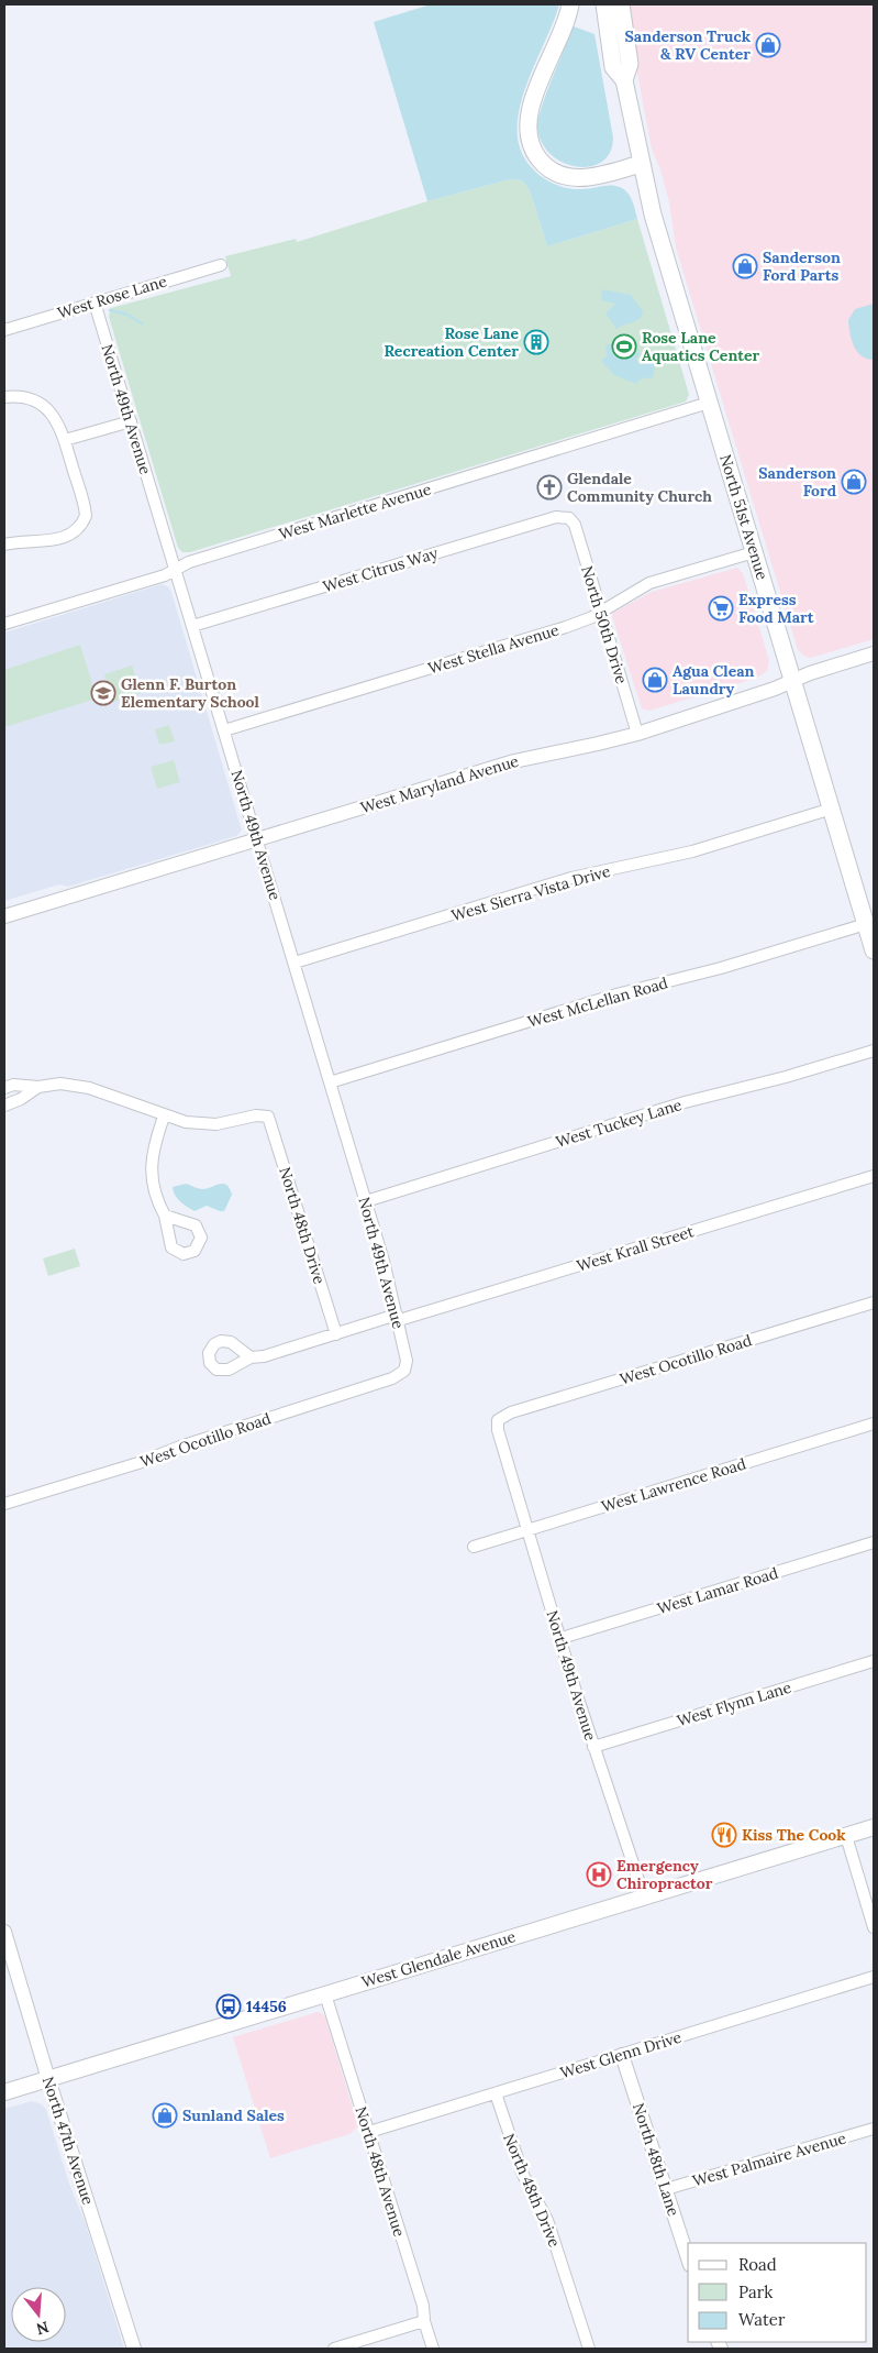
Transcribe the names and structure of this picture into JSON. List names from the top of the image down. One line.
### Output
{"streets":{"main road":["North 51st Avenue","West Glendale Avenue"],"street":["West Rose Lane","North 49th Avenue","West Marlette Avenue","West Citrus Way","North 50th Drive","West Stella Avenue","West Maryland Avenue","West Sierra Vista Drive","West McLellan Road","West Tuckey Lane","North 48th Drive","West Krall Street","West Ocotillo Road","West Lawrence Road","West Lamar Road","West Flynn Lane","West Glenn Drive","North 47th Avenue","North 48th Lane","West Palmaire Avenue","North 48th Avenue"]},"crossings":[["West Rose Lane","North 49th Avenue"],["North 49th Avenue","West Marlette Avenue"],["North 49th Avenue","West Citrus Way"],["North 49th Avenue","West Stella Avenue"],["North 49th Avenue","West Maryland Avenue"],["North 49th Avenue","West Sierra Vista Drive"],["North 49th Avenue","West McLellan Road"],["North 49th Avenue","West Tuckey Lane"],["North 49th Avenue","West Krall Street"],["North 49th Avenue","West Ocotillo Road"],["North 49th Avenue","West Lawrence Road"],["North 49th Avenue","West Lamar Road"],["North 49th Avenue","West Flynn Lane"],["North 49th Avenue","West Glendale Avenue"],["West Marlette Avenue","North 51st Avenue"],["North 51st Avenue","West Stella Avenue"],["North 51st Avenue","West Maryland Avenue"],["North 51st Avenue","West Sierra Vista Drive"],["North 51st Avenue","West McLellan Road"],["West Citrus Way","North 50th Drive"],["North 50th Drive","West Stella Avenue"],["North 50th Drive","West Maryland Avenue"],["North 48th Drive","West Krall Street"],["North 48th Drive","West Glenn Drive"],["West Glendale Avenue","North 47th Avenue"],["West Glendale Avenue","North 48th Avenue"],["West Glenn Drive","North 48th Lane"],["West Glenn Drive","North 48th Avenue"],["North 48th Lane","West Palmaire Avenue"]],"places":{"shop":["Sanderson Truck & RV Center","Sanderson Ford Parts","Sanderson Ford","Agua Clean Laundry","Sunland Sales"],"building":["Rose Lane Recreation Center"],"sports":["Rose Lane Aquatics Center"],"church":["Glendale Community Church"],"supermarket":["Express Food Mart"],"school or university":["Glenn F. Burton Elementary School"],"restaurant":["Kiss The Cook"],"hospital":["Emergency Chiropractor"],"bus stop":["14456"]},"legend":["Road","Park","Water"],"north":"bottom"}
